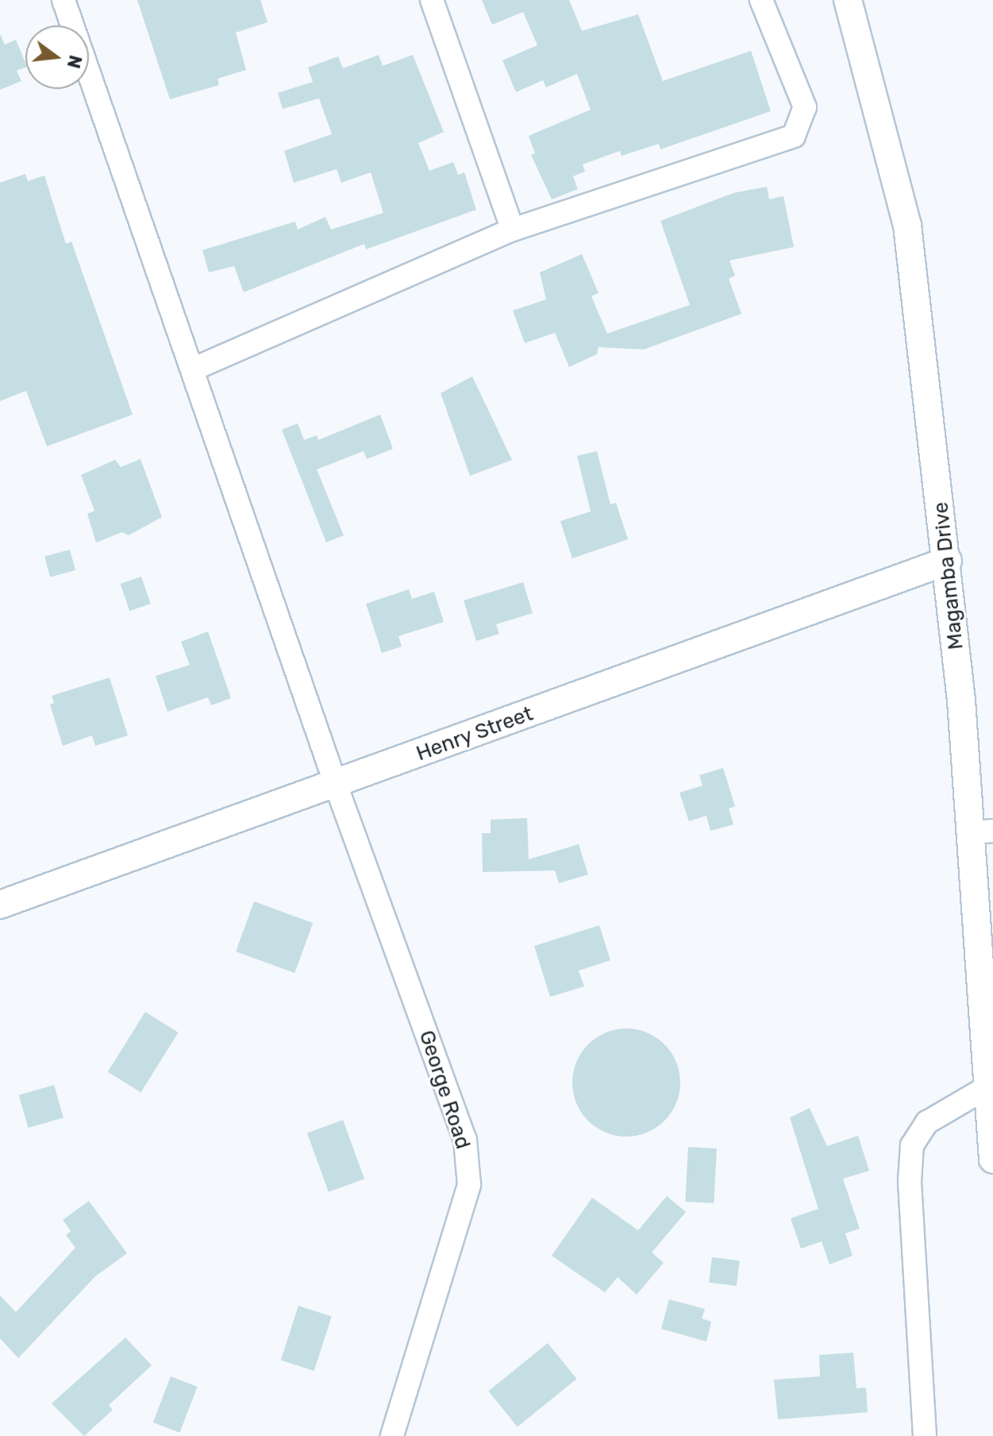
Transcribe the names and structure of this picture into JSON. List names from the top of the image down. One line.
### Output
{"streets":{"street":["Magamba Drive","Henry Street","George Road"]},"crossings":[["Magamba Drive","Henry Street"],["Henry Street","George Road"]],"north":"right"}
